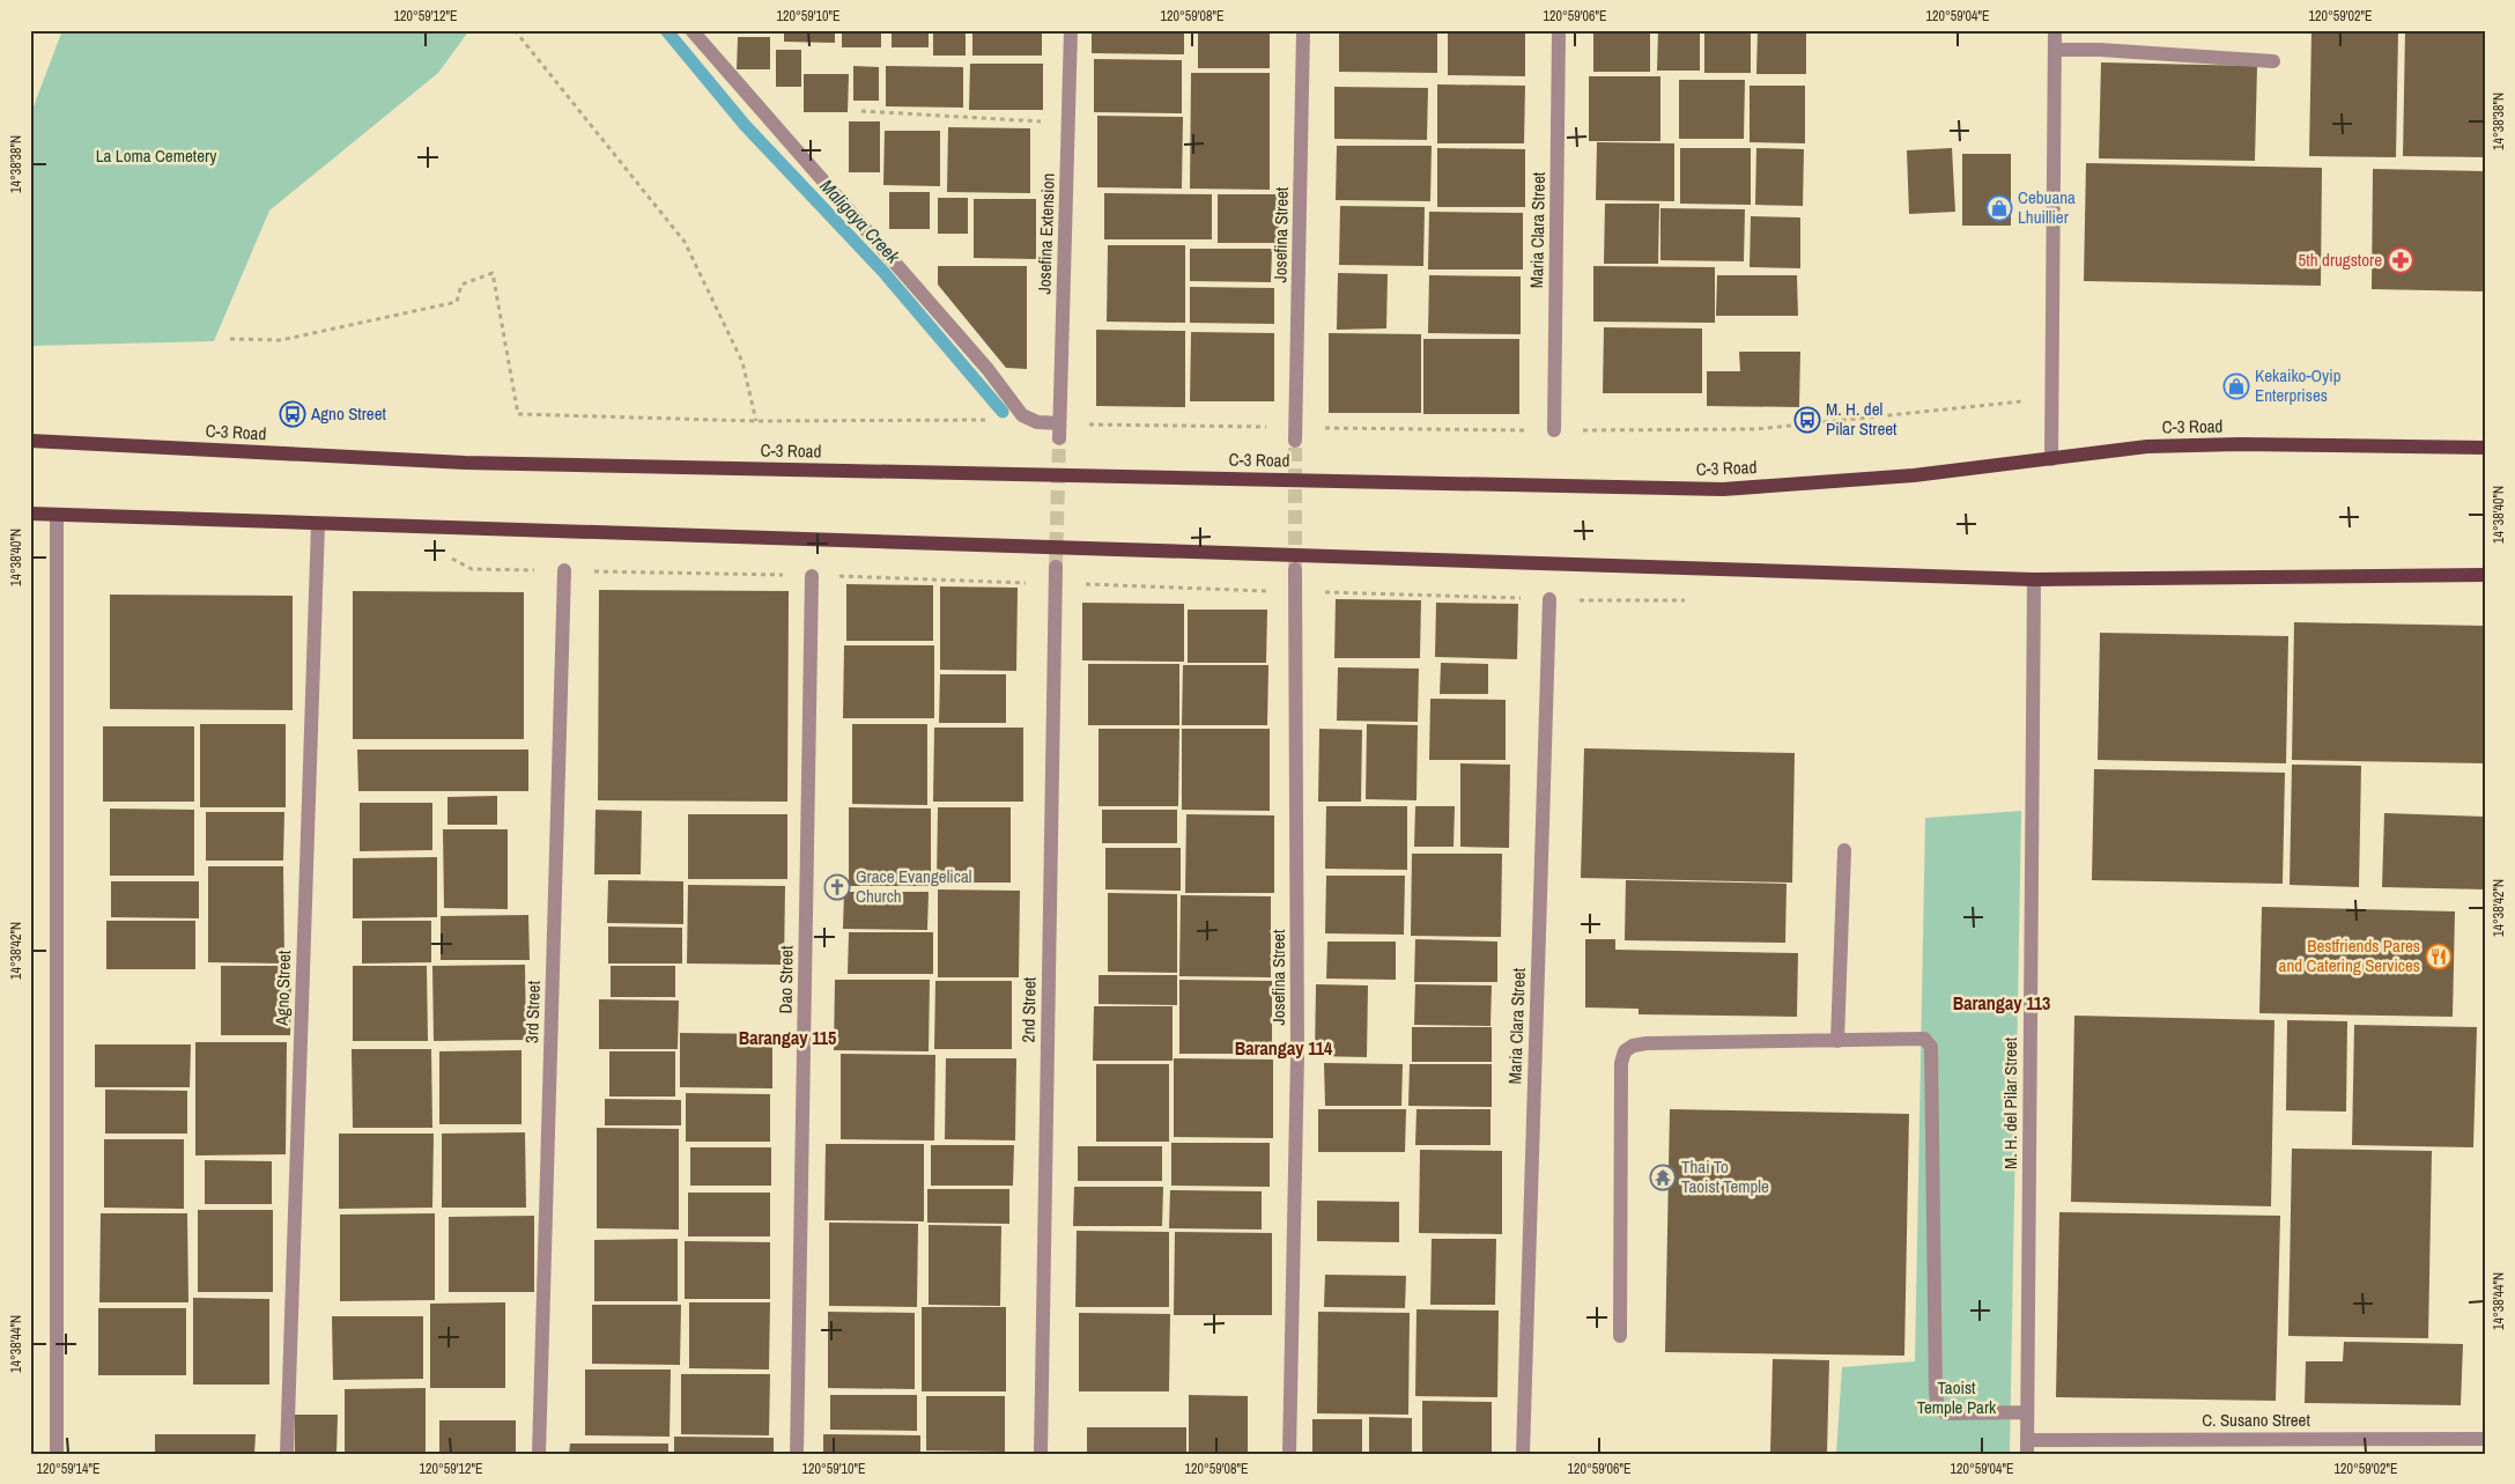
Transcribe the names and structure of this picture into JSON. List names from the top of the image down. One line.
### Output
{"streets":{"main road":["C-3 Road"],"street":["Maria Clara Street","Josefina Extension","Josefina Street","Dao Street","Agno Street","2nd Street","3rd Street","M. H. del Pilar Street","C. Susano Street"]},"crossings":[["M. H. del Pilar Street","C. Susano Street"]],"districts":["Barangay 113","Barangay 115","Barangay 114"],"water":["Maligaya Creek"],"parks":["La Loma Cemetery","Taoist Temple Park"],"places":{"shop":["Cebuana Lhuillier","Kekaiko-Oyip Enterprises"],"pharmacy":["5th drugstore"],"bus stop":["Agno Street","M. H. del Pilar Street"],"church":["Grace Evangelical Church"],"restaurant":["Bestfriends Pares and Catering Services"],"temple":["Thai To Taoist Temple"]},"coordinates":["120°59'12\"E","120°59'10\"E","120°59'08\"E","120°59'06\"E","120°59'04\"E","120°59'02\"E","14°38'38\"N","14°38'40\"N","14°38'42\"N","14°38'44\"N","120°59'14\"E"]}
